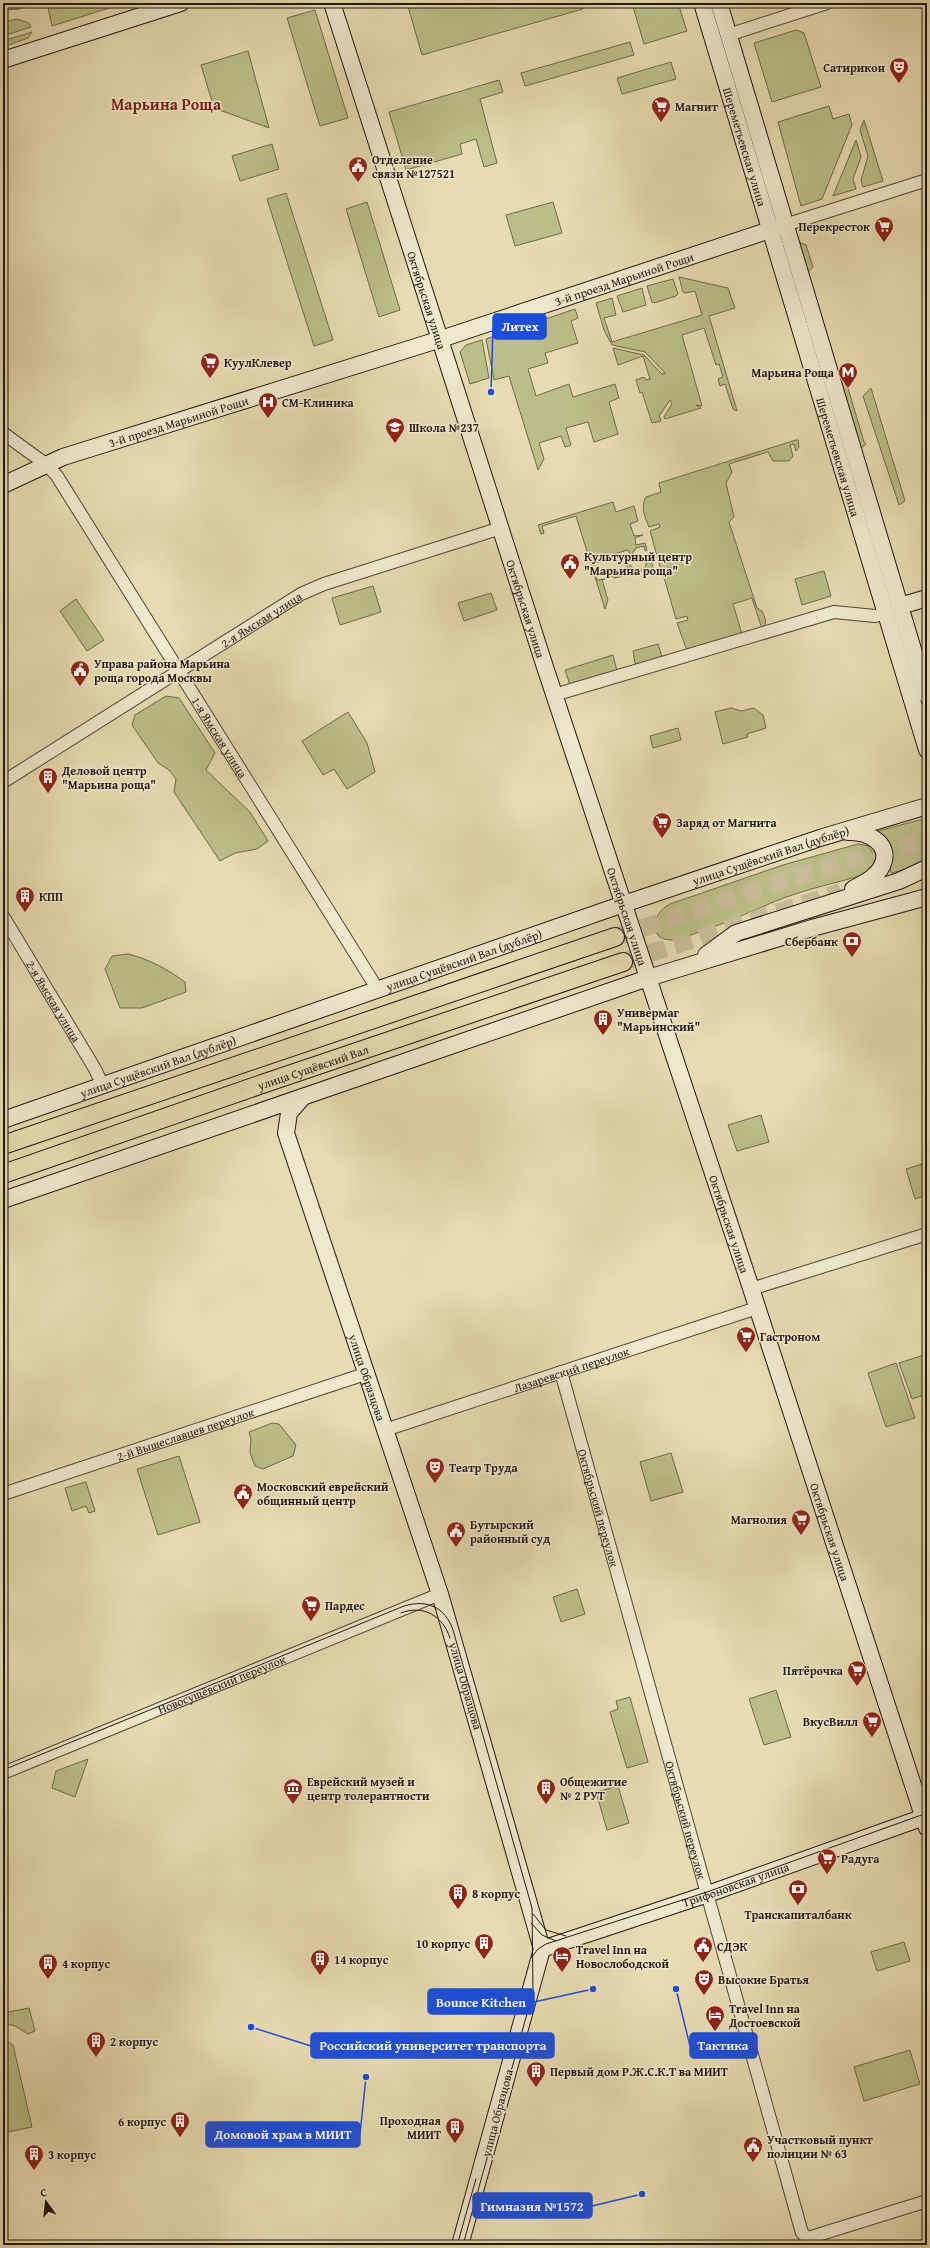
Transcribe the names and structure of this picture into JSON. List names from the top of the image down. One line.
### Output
{"streets":{"main road":["улица Сущёвский Вал"],"street":["Шереметьевская улица","3-й проезд Марьиной Рощи","Октябрьская улица","2-я Ямская улица","1-я Ямская улица","улица Сущёвский Вал (дублёр)","Лазаревский переулок","улица Образцова","2-й Вышеславцев переулок","Октябрьский переулок","Новосущёвский переулок","Трифоновская улица"]},"crossings":[["Шереметьевская улица","3-й проезд Марьиной Рощи"],["3-й проезд Марьиной Рощи","Октябрьская улица"],["3-й проезд Марьиной Рощи","1-я Ямская улица"],["Октябрьская улица","2-я Ямская улица"],["Октябрьская улица","улица Сущёвский Вал (дублёр)"],["Октябрьская улица","Лазаревский переулок"],["Октябрьская улица","Трифоновская улица"],["2-я Ямская улица","1-я Ямская улица"],["2-я Ямская улица","улица Сущёвский Вал (дублёр)"],["1-я Ямская улица","улица Сущёвский Вал (дублёр)"],["Лазаревский переулок","улица Образцова"],["Лазаревский переулок","Октябрьский переулок"],["улица Образцова","2-й Вышеславцев переулок"],["улица Образцова","Новосущёвский переулок"],["улица Образцова","Трифоновская улица"],["Октябрьский переулок","Трифоновская улица"]],"districts":["Марьина Роща"],"places":{"theatre":["Сатирикон","Театр Труда","Высокие Братья"],"supermarket":["Магнит","Перекресток","КуулКлевер","Заряд от Магнита","Гастроном","Магнолия","Пардес","Пятёрочка","ВкусВилл","Радуга"],"public building":["Отделение связи №127521","Культурный центр \"Марьина роща\"","Управа района Марьина роща города Москвы","Московский еврейский общинный центр","Бутырский районный суд","СДЭК","Участковый пункт полиции № 63"],"metro station":["Марьина Роща"],"other":["Литех","Bounce Kitchen","Тактика","Российский университет транспорта","Домовой храм в МИИТ","Гимназия №1572"],"hospital":["СМ-Клиника"],"school or university":["Школа №237"],"building":["Деловой центр \"Марьина роща\"","КПП","Универмаг \"Марьинский\"","Общежитие № 2 РУТ","8 корпус","10 корпус","14 корпус","4 корпус","2 корпус","Первый дом Р.Ж.С.К.Т ва МИИТ","6 корпус","Проходная МИИТ","3 корпус"],"bank":["Сбербанк","Транскапиталбанк"],"museum":["Еврейский музей и центр толерантности"],"hotel":["Travel Inn на Новослободской","Travel Inn на Достоевской"]},"north":"top"}
